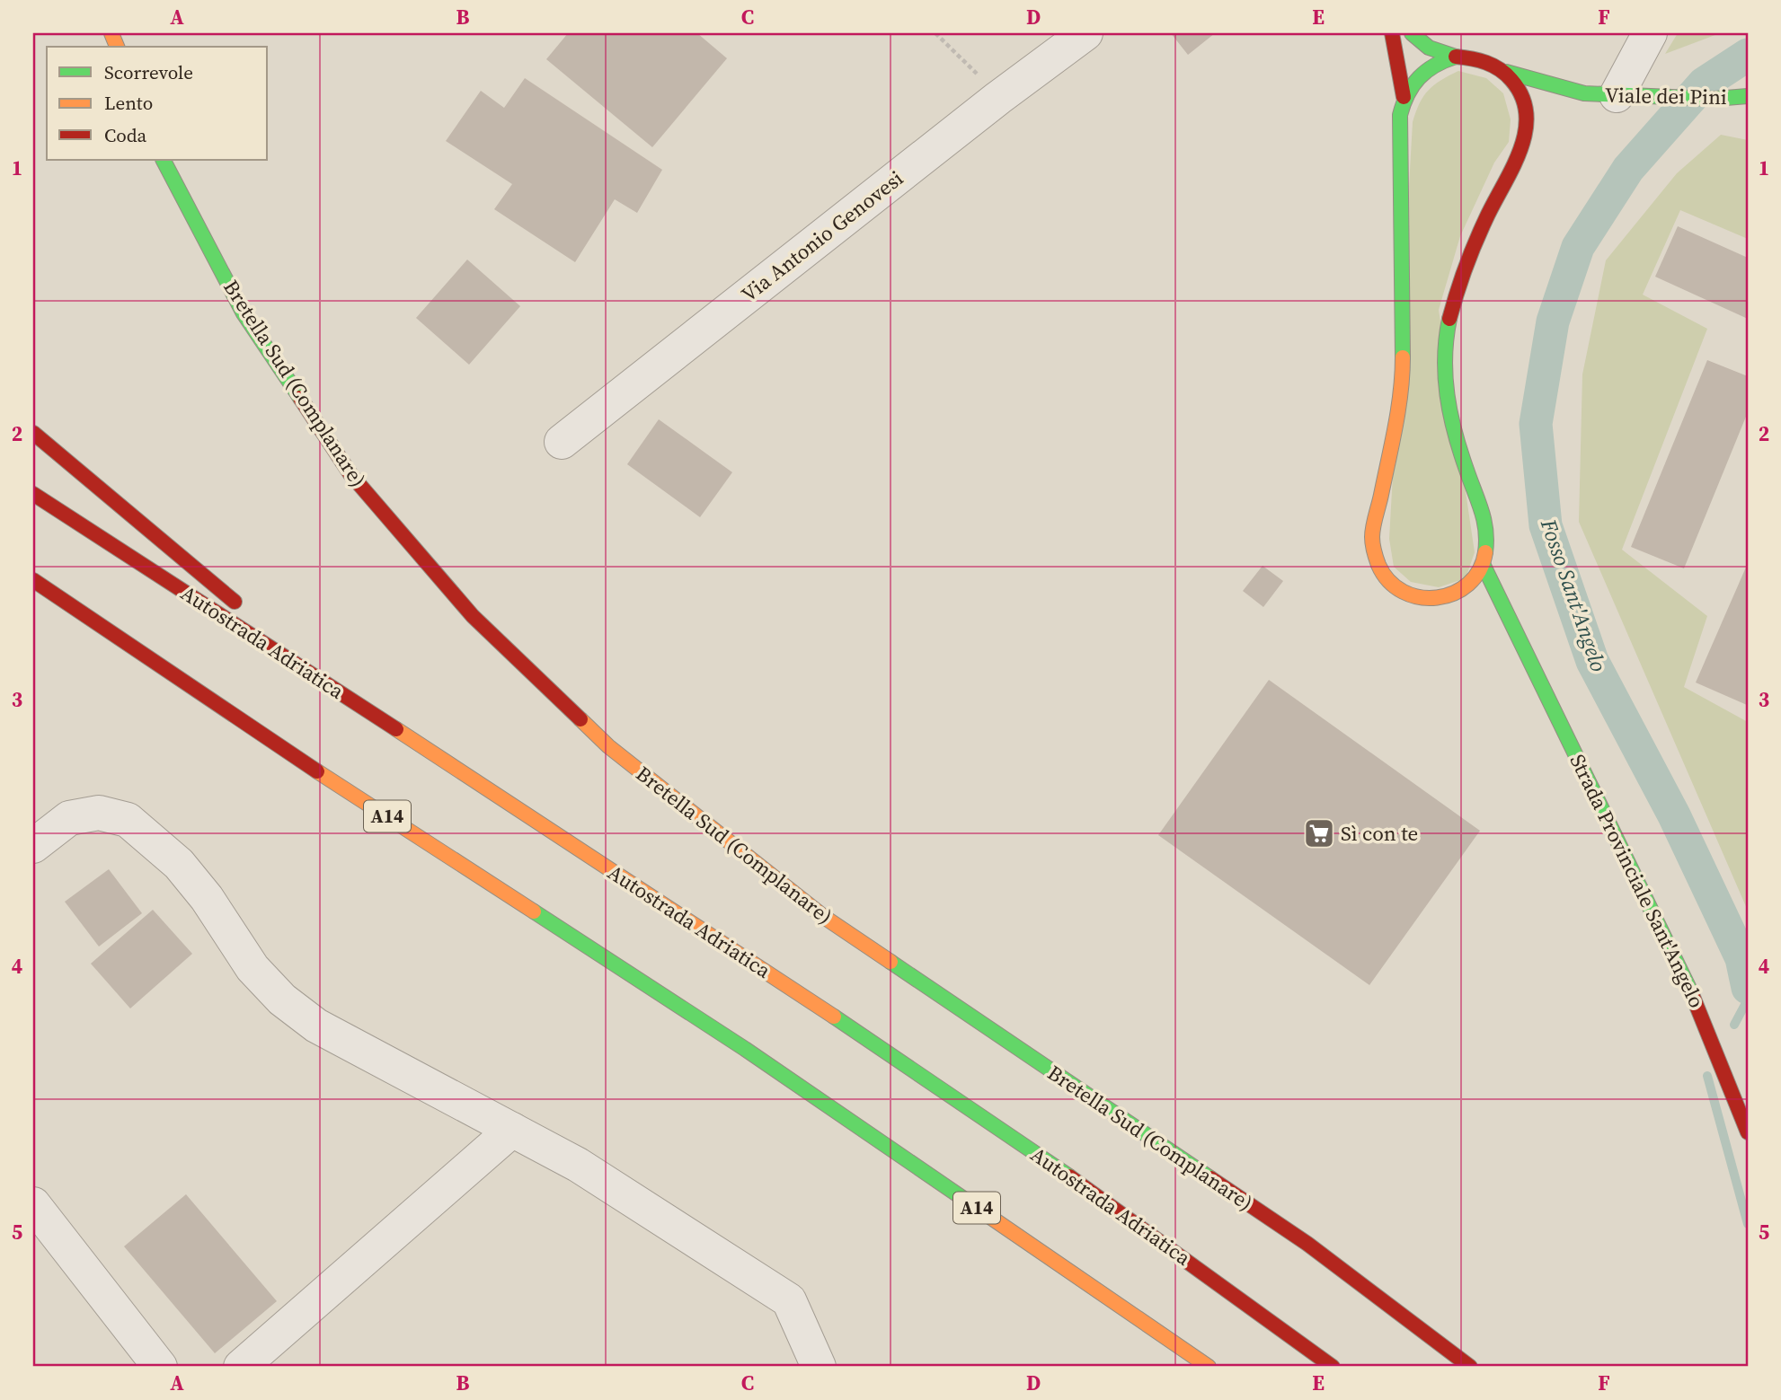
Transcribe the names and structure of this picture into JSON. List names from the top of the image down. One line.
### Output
{"streets":{"main road":["Viale dei Pini","Bretella Sud (Complanare)","Autostrada Adriatica","A14","Strada Provinciale Sant'Angelo"],"street":["Via Antonio Genovesi"]},"water":["Fosso Sant'Angelo"],"places":{"supermarket":["Sì con te"]},"legend":["Scorrevole","Lento","Coda"],"grid":{"columns":["A","B","C","D","E","F"],"rows":["1","2","3","4","5"]}}
